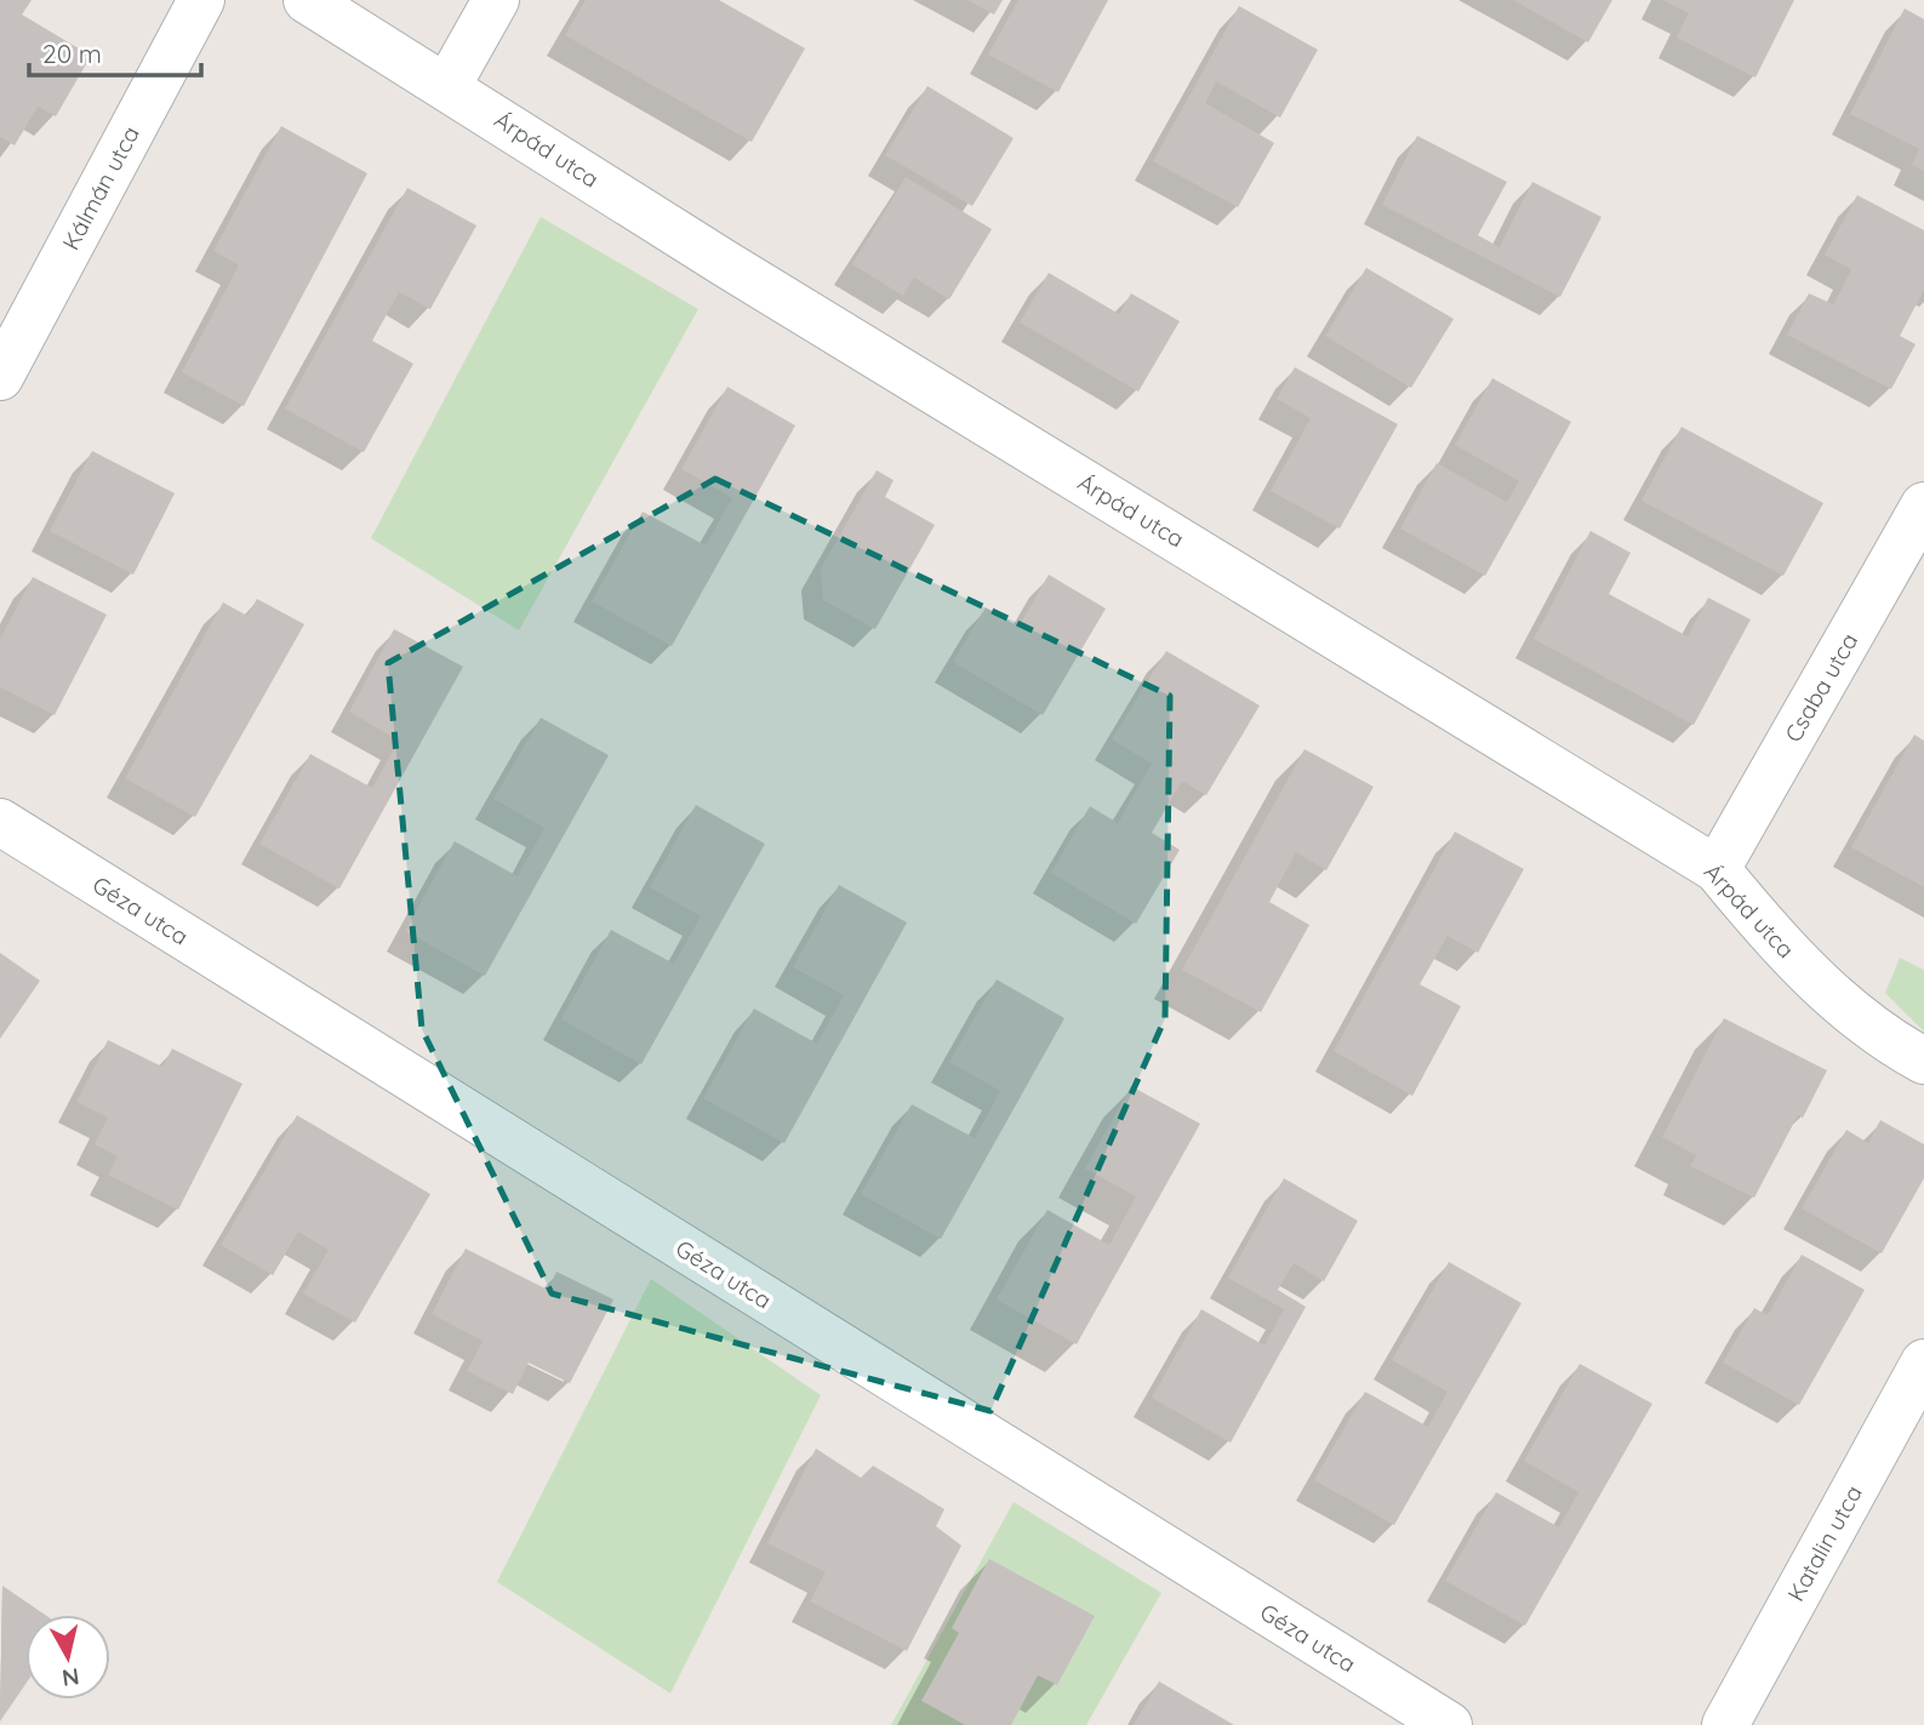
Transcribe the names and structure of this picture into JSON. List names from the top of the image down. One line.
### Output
{"streets":{"street":["Árpád utca","Kálmán utca","Csaba utca","Géza utca","Katalin utca"]},"crossings":[["Árpád utca","Csaba utca"]],"scale_bar":"20 m","north":"bottom"}
